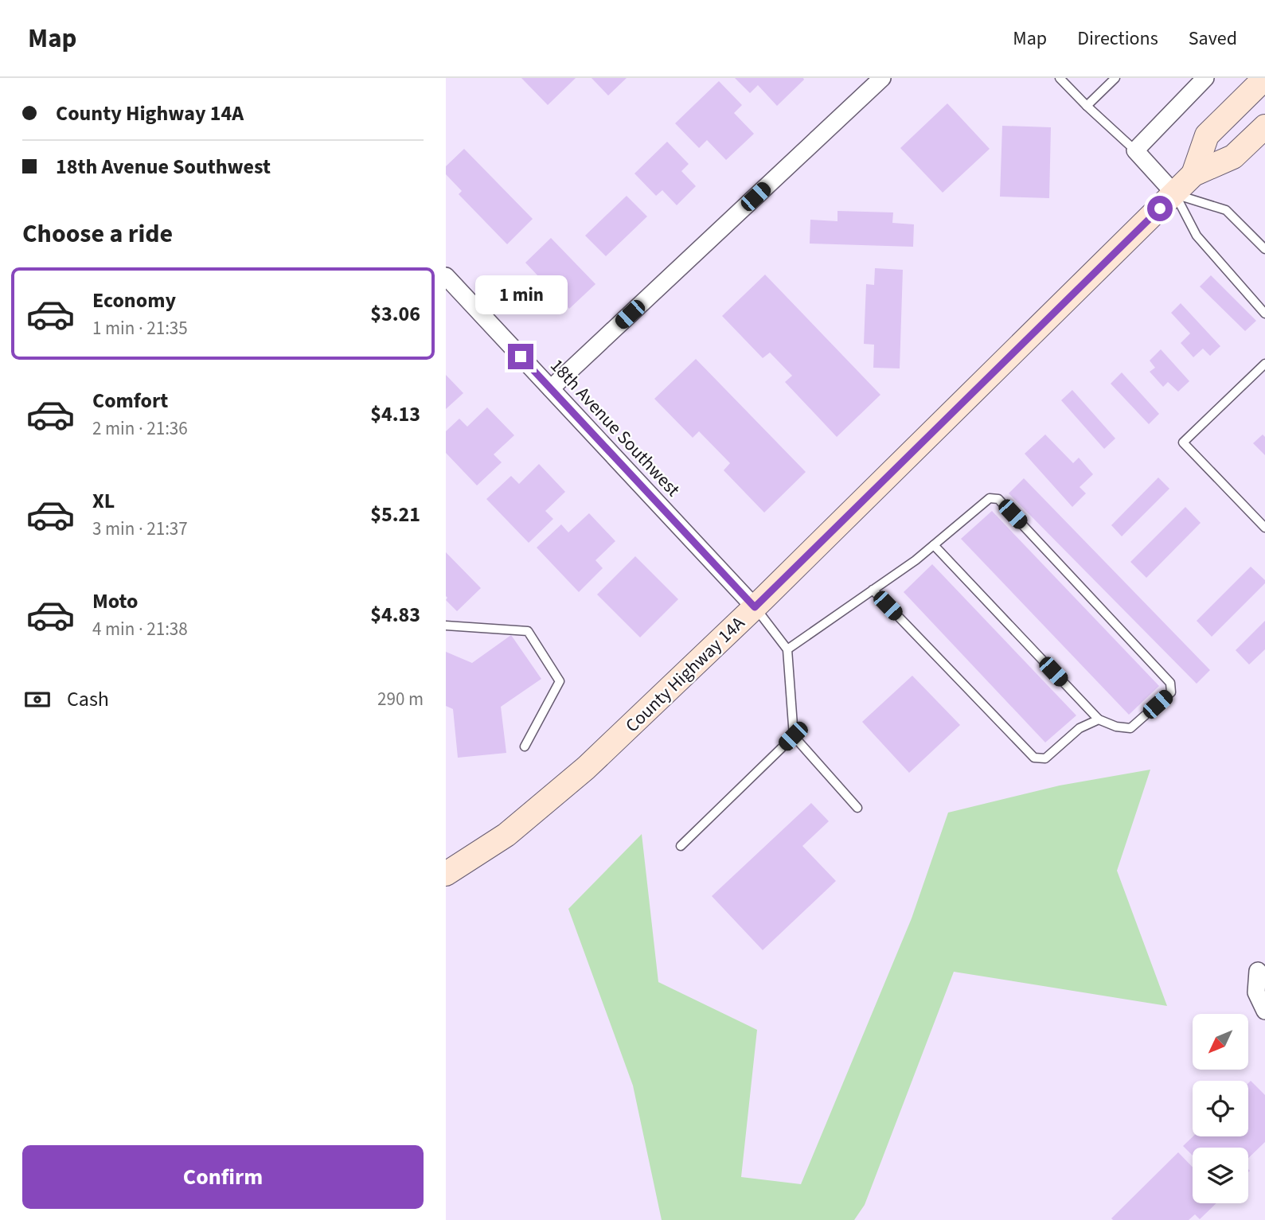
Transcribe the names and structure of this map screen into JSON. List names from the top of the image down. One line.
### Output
{"streets":{"main road":["County Highway 14A"],"street":["18th Avenue Southwest"]},"crossings":[["18th Avenue Southwest","County Highway 14A"]],"north":"bottom left","page":{"header":"Map","nav":["Map","Directions","Saved"],"banner":["County Highway 14A","18th Avenue Southwest"],"heading":"Choose a ride","list":[{"name":"Economy","note":"1 min · 21:35","value":"$3.06"},{"name":"Comfort","note":"2 min · 21:36","value":"$4.13"},{"name":"XL","note":"3 min · 21:37","value":"$5.21"},{"name":"Moto","note":"4 min · 21:38","value":"$4.83"}],"bubble":"1 min","pay":["Cash","290 m"],"buttons":"Confirm"}}
